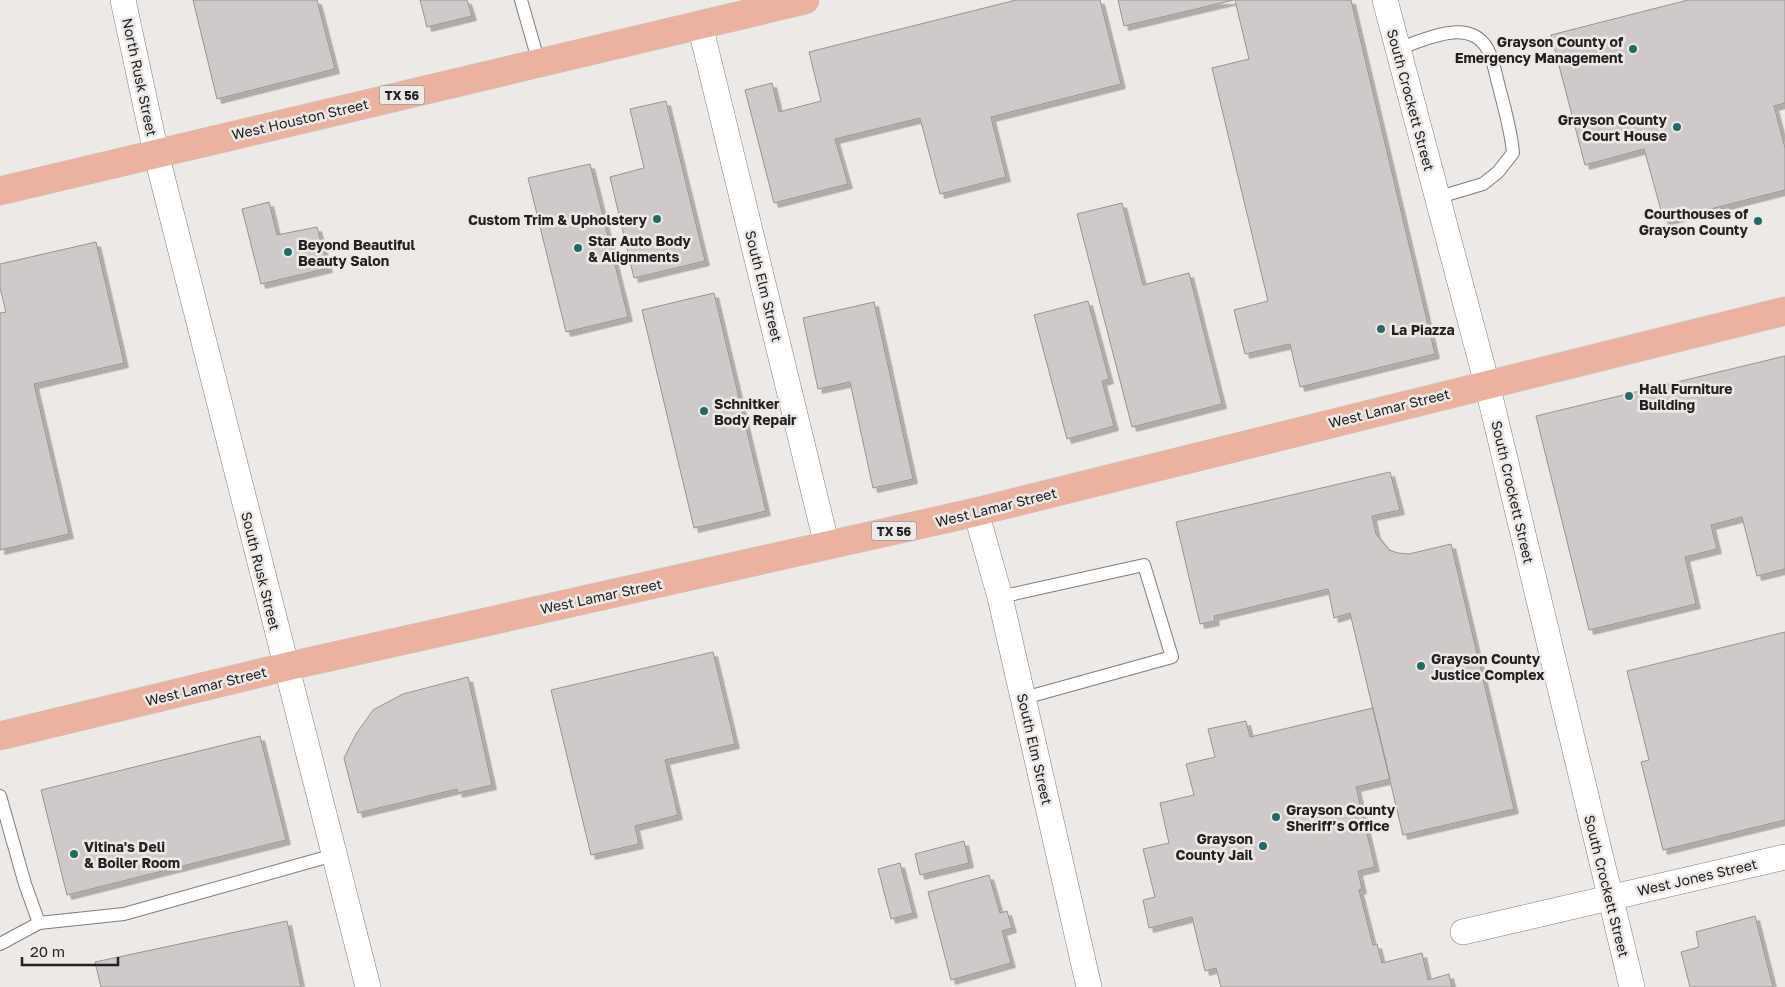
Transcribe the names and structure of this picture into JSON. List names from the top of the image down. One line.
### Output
{"streets":{"main road":["TX 56","West Houston Street","West Lamar Street"],"street":["North Rusk Street","South Crockett Street","South Elm Street","South Rusk Street","West Jones Street"]},"crossings":[["North Rusk Street","West Houston Street"],["North Rusk Street","South Rusk Street"],["South Crockett Street","West Lamar Street"],["South Crockett Street","West Jones Street"],["West Houston Street","South Elm Street"],["West Houston Street","South Rusk Street"],["South Elm Street","West Lamar Street"],["West Lamar Street","South Rusk Street"]],"places":["Grayson County of Emergency Management","Grayson County Court House","Custom Trim & Upholstery","Courthouses of Grayson County","Star Auto Body & Alignments","Beyond Beautiful Beauty Salon","La Piazza","Hall Furniture Building","Schnitker Body Repair","Grayson County Justice Complex","Grayson County Sheriff’s Office","Grayson County Jail","Vitina's Deli & Boiler Room"],"scale_bar":"20 m"}
